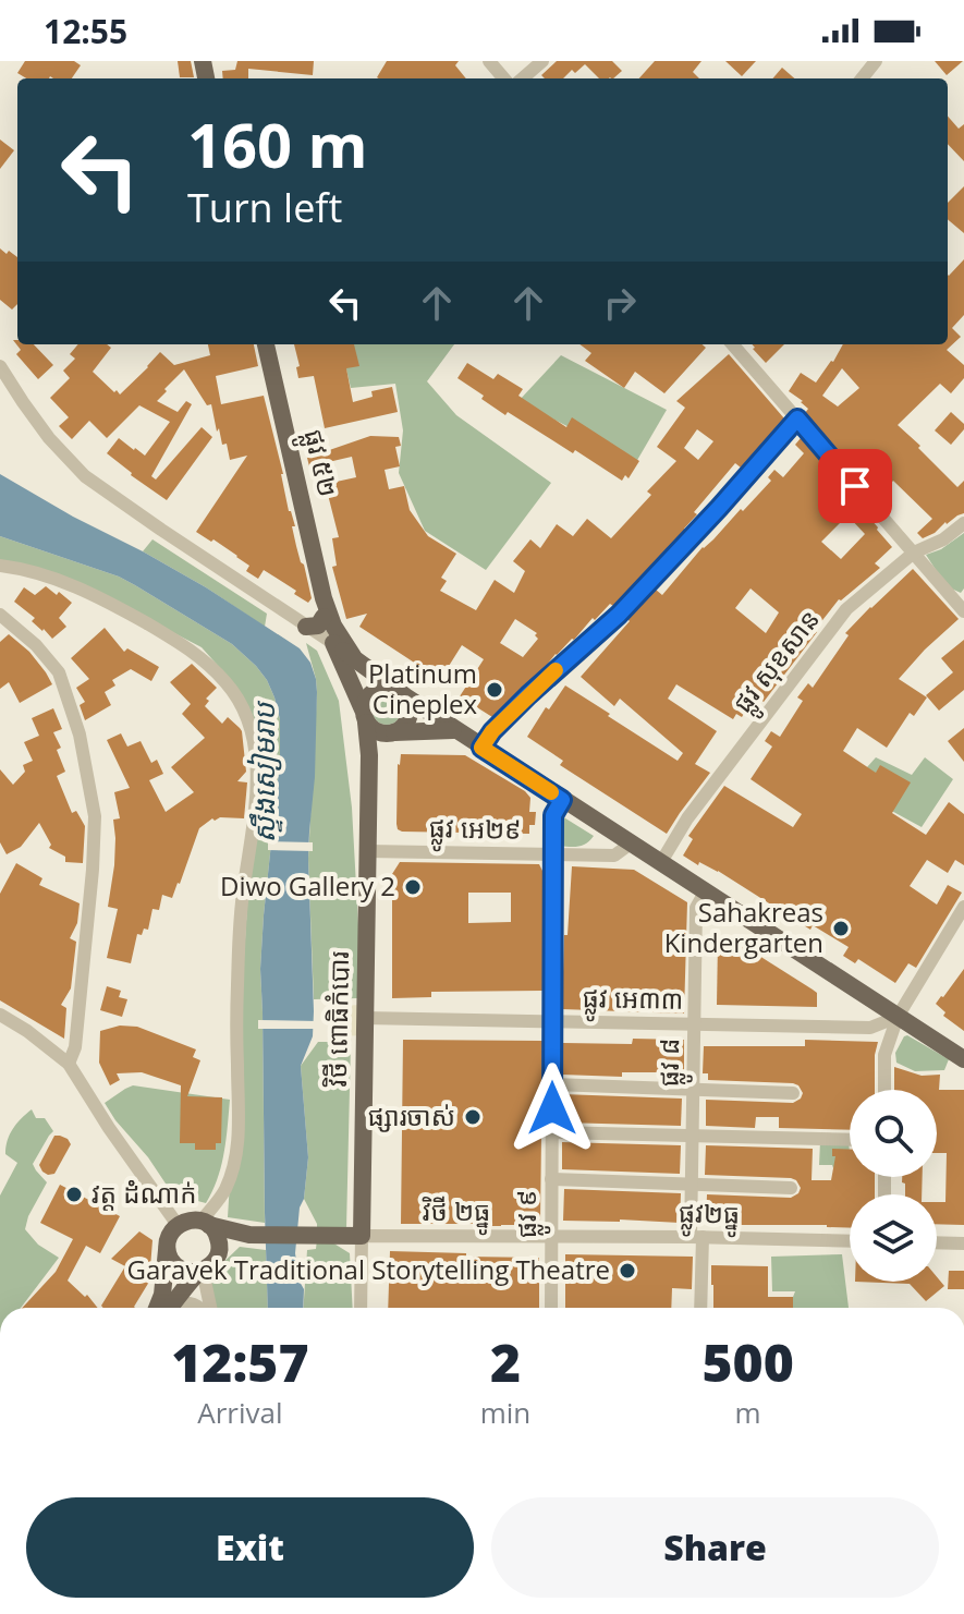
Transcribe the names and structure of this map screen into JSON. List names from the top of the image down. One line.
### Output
{"streets":{"main road":["ផ្លូវ ៥២","វិថី ពោធិកំបោរ"],"street":["ផ្លូវ សុខសាន","ផ្លូវ អេ២៩","ផ្លូវ អេ៣៣","ផ្លូវ ៨","វិថី ២ធ្នូ","ផ្លូវ ៩","ផ្លូវ២ធ្នូ"]},"crossings":[["ផ្លូវ ៥២","វិថី ពោធិកំបោរ"],["ផ្លូវ អេ២៩","វិថី ពោធិកំបោរ"],["ផ្លូវ អេ២៩","ផ្លូវ ៩"],["ផ្លូវ អេ៣៣","វិថី ពោធិកំបោរ"],["ផ្លូវ អេ៣៣","ផ្លូវ ៨"],["ផ្លូវ អេ៣៣","ផ្លូវ ៩"],["វិថី ពោធិកំបោរ","វិថី ២ធ្នូ"],["ផ្លូវ ៨","ផ្លូវ២ធ្នូ"],["វិថី ២ធ្នូ","ផ្លូវ ៩"],["វិថី ២ធ្នូ","ផ្លូវ២ធ្នូ"],["ផ្លូវ ៩","ផ្លូវ២ធ្នូ"]],"water":["ស្ទឹងសៀមរាប"],"places":["Platinum Cineplex","Diwo Gallery 2","Sahakreas Kindergarten","ផ្សារចាស់","វត្ត ដំំណាក់","Garavek Traditional Storytelling Theatre"],"page":{"status":"12:55","turn":["160 m","Turn left"],"eta":["12:57","Arrival","2","min","500","m"],"buttons":["Exit","Share"]}}
